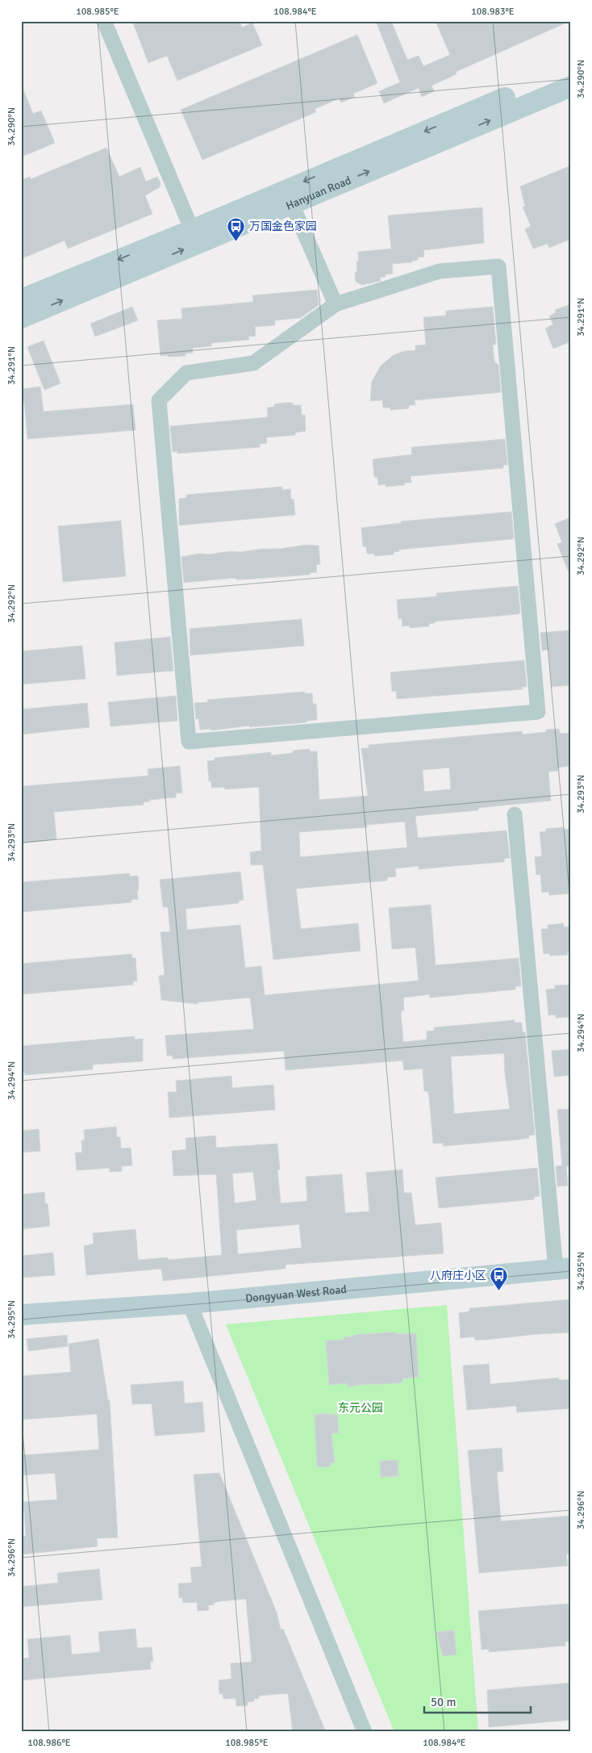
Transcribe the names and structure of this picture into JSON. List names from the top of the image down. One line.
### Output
{"streets":{"main road":["Hanyuan Road","Dongyuan West Road"]},"parks":["东元公园"],"places":{"bus stop":["万国金色家园","八府庄小区"]},"scale_bar":"50 m","coordinates":["108.985°E","108.984°E","108.983°E","34.290°N","34.291°N","34.292°N","34.293°N","34.294°N","34.295°N","34.296°N","108.986°E"]}
